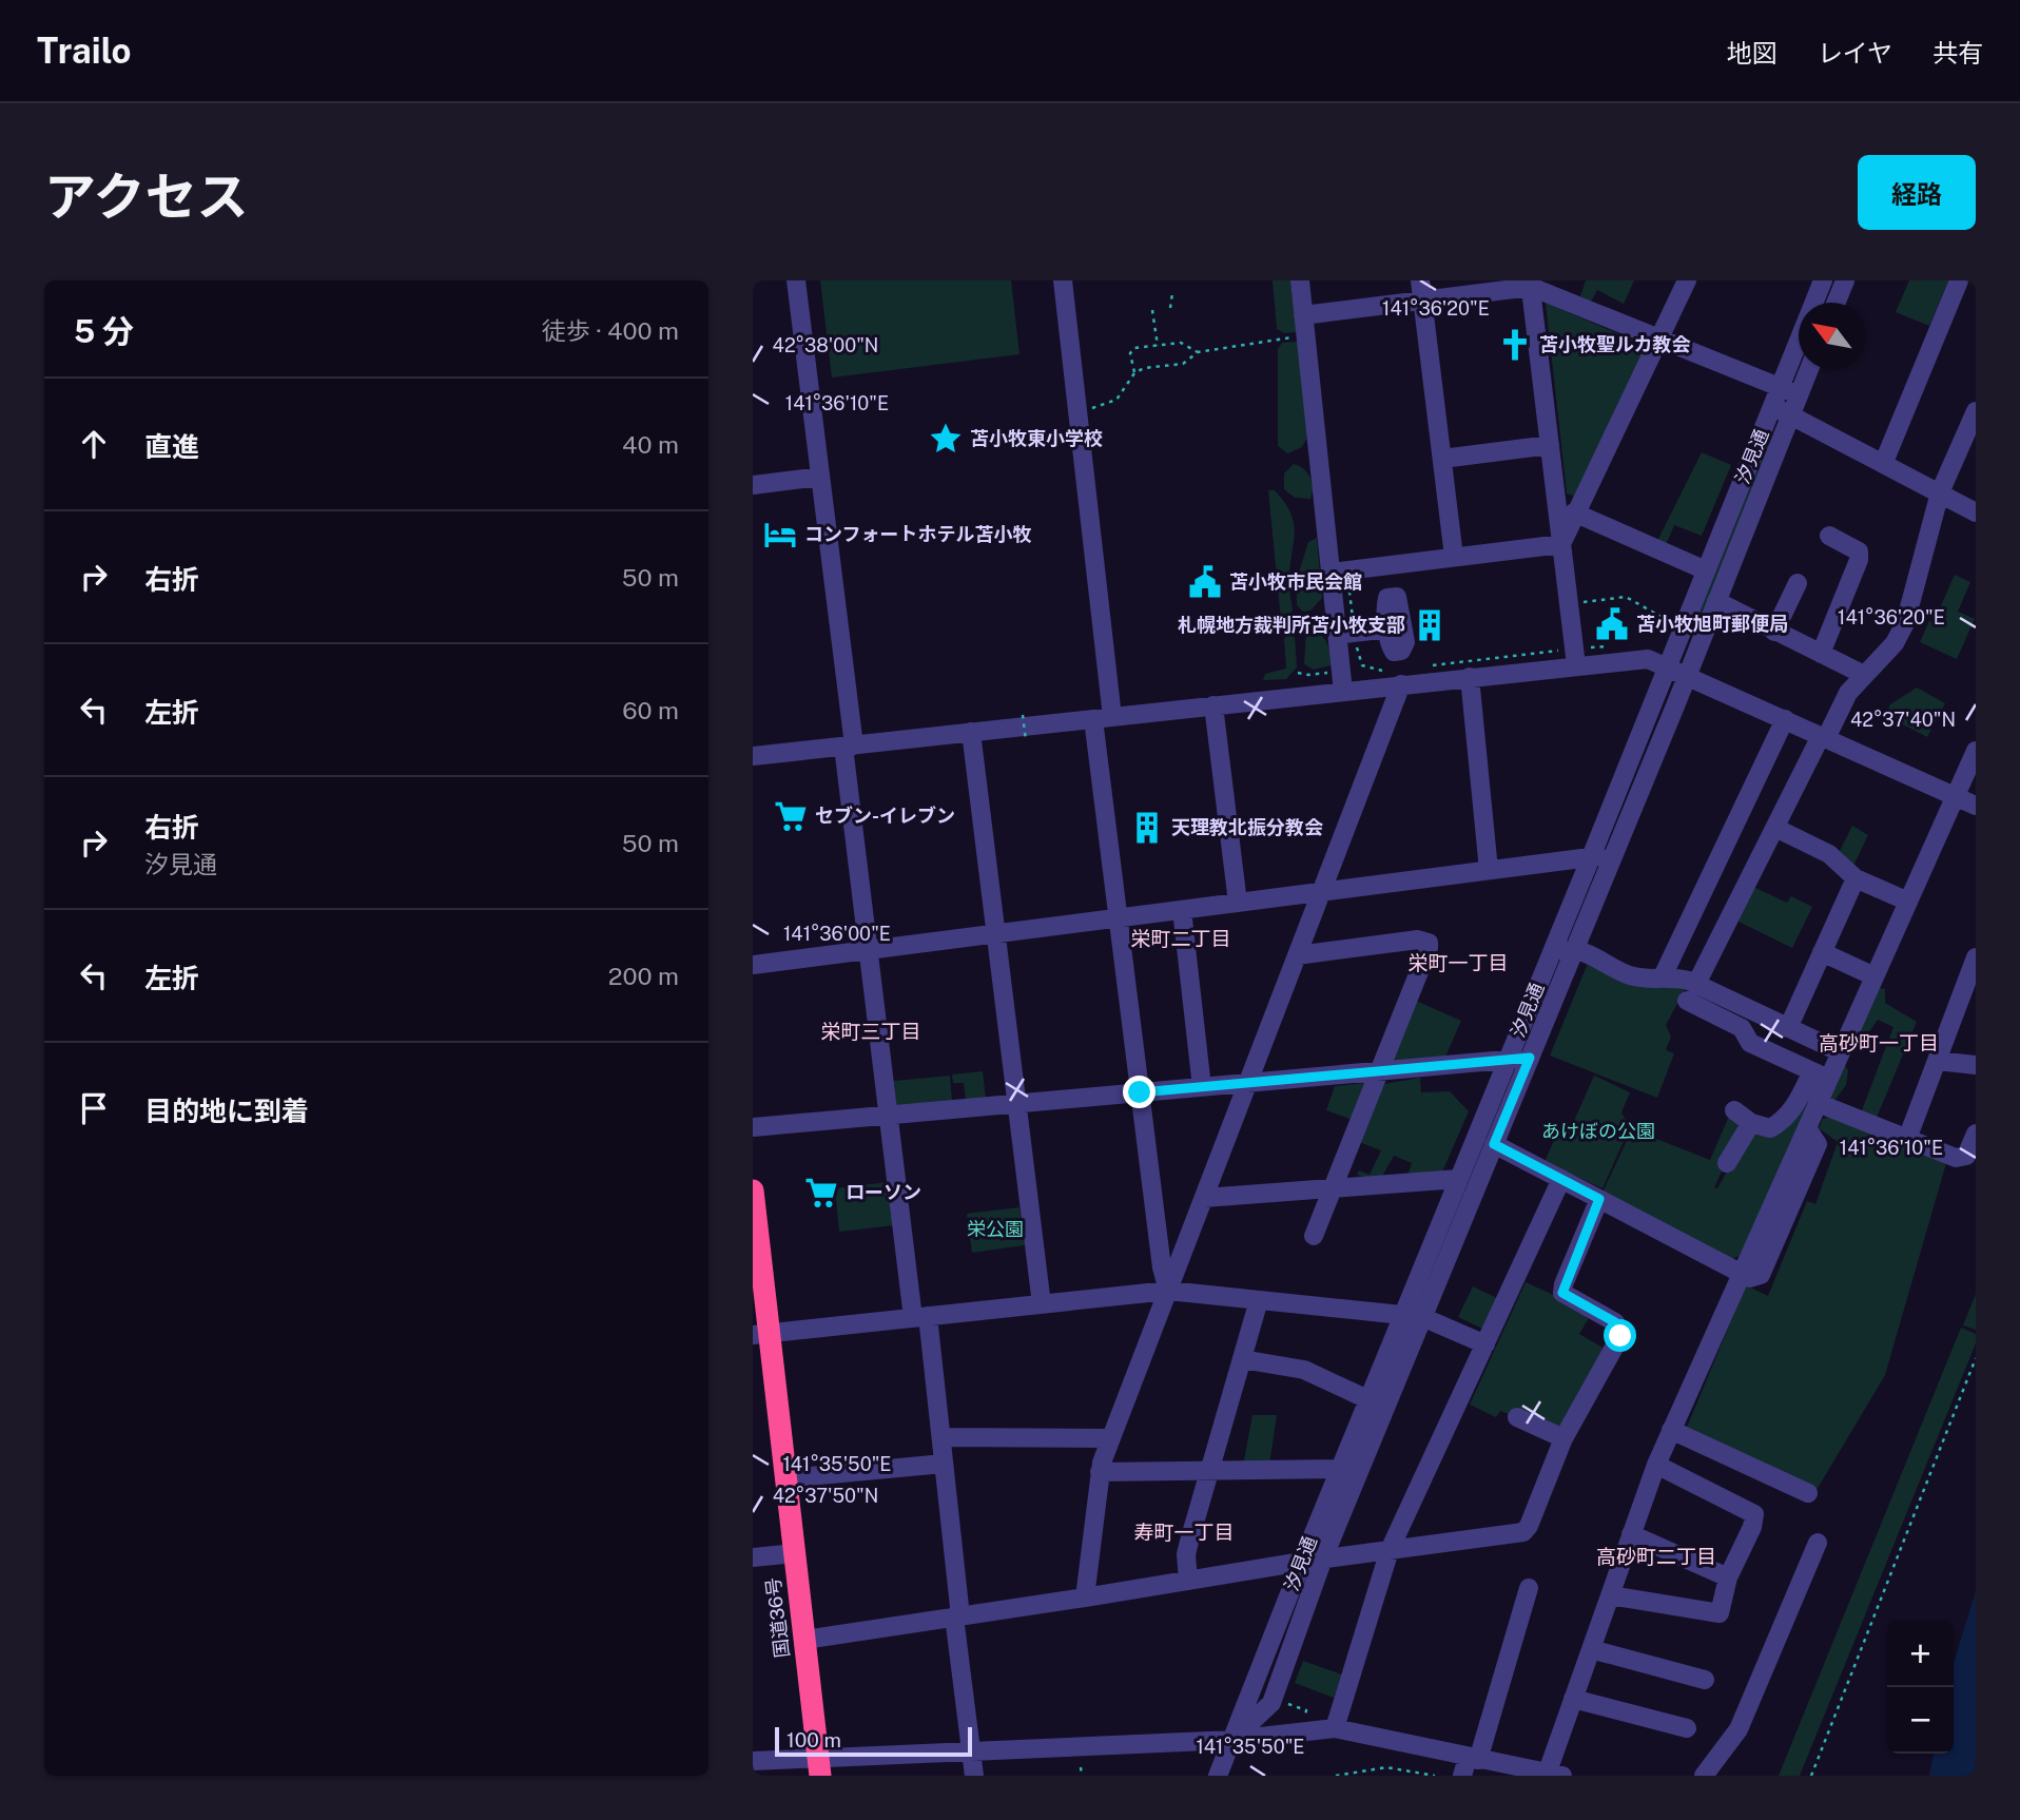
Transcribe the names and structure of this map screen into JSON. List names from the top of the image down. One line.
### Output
{"streets":{"highway":["国道36号"],"street":["汐見通"]},"districts":["栄町二丁目","栄町一丁目","栄町三丁目","高砂町一丁目","寿町一丁目","高砂町二丁目"],"parks":["あけぼの公園","栄公園"],"places":{"church":["苫小牧聖ルカ教会"],"place":["苫小牧東小学校"],"hotel":["コンフォートホテル苫小牧"],"public building":["苫小牧市民会館","苫小牧旭町郵便局"],"building":["札幌地方裁判所苫小牧支部","天理教北振分教会"],"supermarket":["セブン-イレブン","ローソン"]},"scale_bar":"100 m","north":"top left","page":{"header":"Trailo","nav":["地図","レイヤ","共有"],"title":"アクセス","buttons":"経路","heading":["5 分","徒歩 · 400 m"],"list":[["直進","40 m"],["右折","50 m"],["左折","60 m"],["右折","汐見通","50 m"],["左折","200 m"],"目的地に到着"],"map_buttons":["+","−"],"scale":"100 m"},"coordinates":["141°36'20\"E","42°38'00\"N","141°36'10\"E","42°37'40\"N","141°36'00\"E","141°35'50\"E","42°37'50\"N"]}
